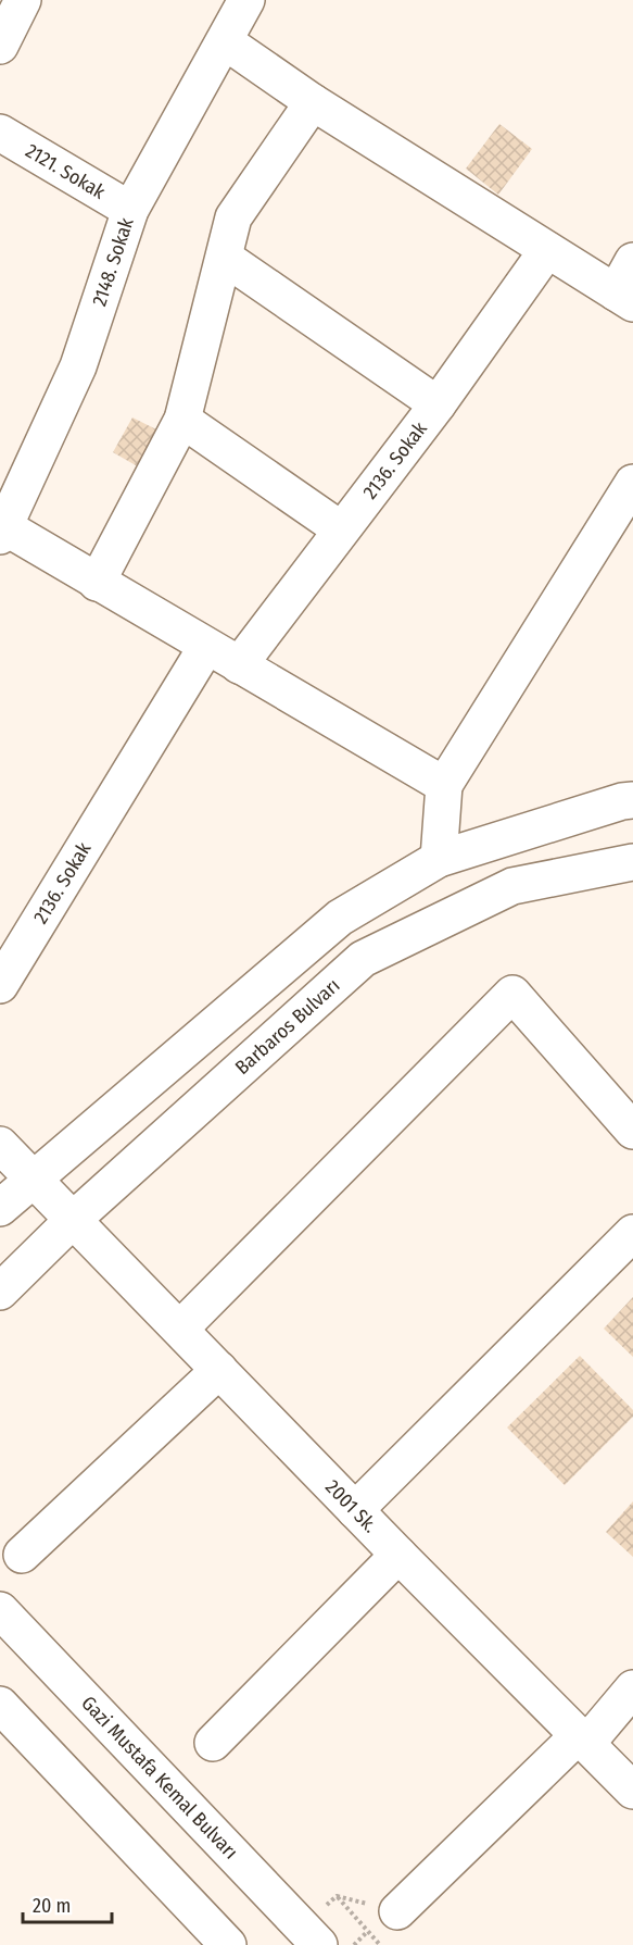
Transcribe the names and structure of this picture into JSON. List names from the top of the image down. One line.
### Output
{"streets":{"main road":["2121. Sokak","2148. Sokak","2136. Sokak","Barbaros Bulvarı","2001 Sk.","Gazi Mustafa Kemal Bulvarı"]},"crossings":[["2121. Sokak","2148. Sokak"],["Barbaros Bulvarı","2001 Sk."]],"scale_bar":"20 m"}
